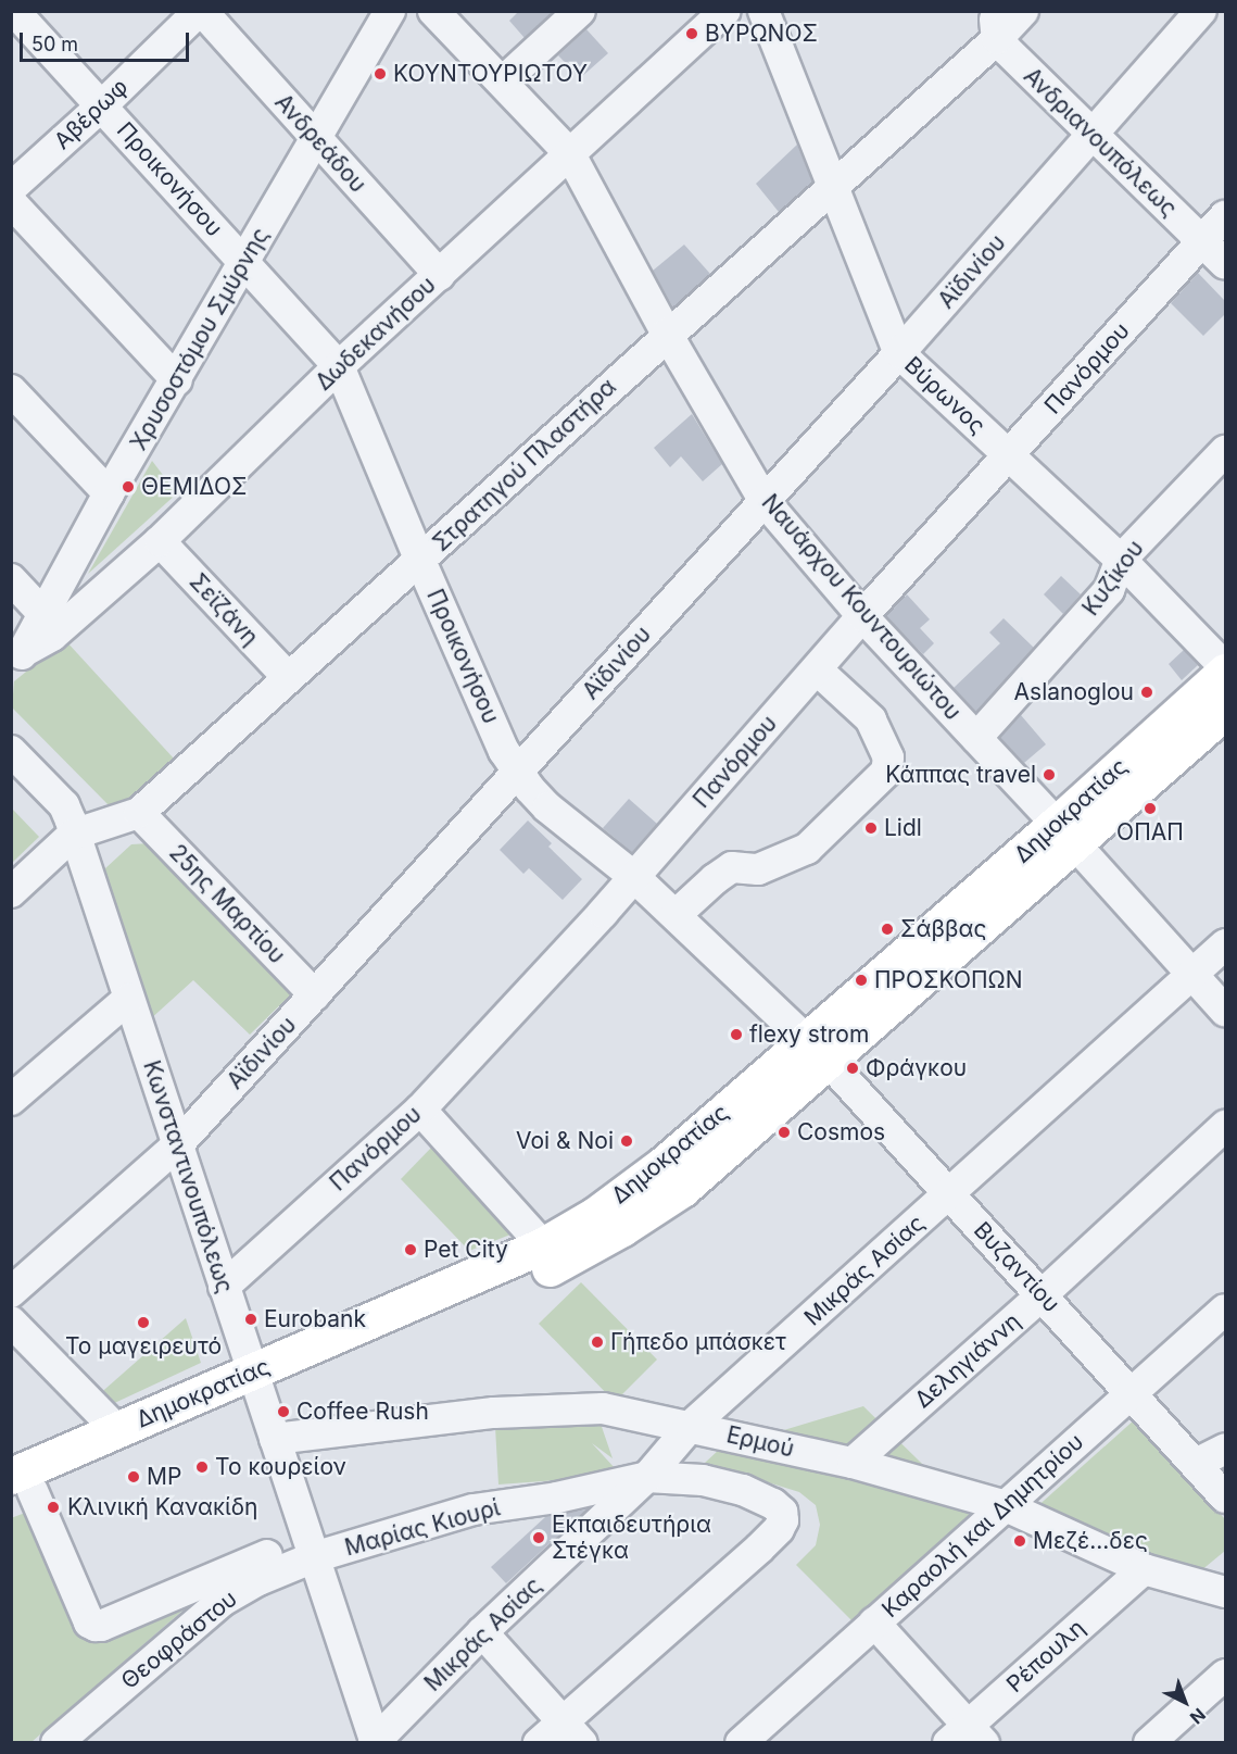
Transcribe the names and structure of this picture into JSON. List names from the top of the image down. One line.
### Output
{"streets":{"main road":["Δημοκρατίας"],"street":["Αβέρωφ","Ανδριανουπόλεως","Ανδρεάδου","Προικονήσου","Αϊδινίου","Δωδεκανήσου","Χρυσοστόμου Σμύρνης","Πανόρμου","Βύρωνος","Στρατηγού Πλαστήρα","Κυζίκου","Ναυάρχου Κουντουριώτου","Σεϊζάνη","25ης Μαρτίου","Κωνσταντινουπόλεως","Βυζαντίου","Μικράς Ασίας","Δεληγιάννη","Ερμού","Καραολή και Δημητρίου","Μαρίας Κιουρί","Θεοφράστου","Ρέπουλη"]},"crossings":[["Αβέρωφ","Ανδρεάδου"],["Αβέρωφ","Προικονήσου"],["Ανδριανουπόλεως","Αϊδινίου"],["Ανδριανουπόλεως","Πανόρμου"],["Ανδριανουπόλεως","Στρατηγού Πλαστήρα"],["Ανδρεάδου","Δωδεκανήσου"],["Ανδρεάδου","Χρυσοστόμου Σμύρνης"],["Προικονήσου","Αϊδινίου"],["Προικονήσου","Δωδεκανήσου"],["Προικονήσου","Χρυσοστόμου Σμύρνης"],["Προικονήσου","Πανόρμου"],["Προικονήσου","Στρατηγού Πλαστήρα"],["Προικονήσου","Δημοκρατίας"],["Προικονήσου","Βυζαντίου"],["Αϊδινίου","Βύρωνος"],["Αϊδινίου","Ναυάρχου Κουντουριώτου"],["Αϊδινίου","25ης Μαρτίου"],["Αϊδινίου","Κωνσταντινουπόλεως"],["Δωδεκανήσου","Χρυσοστόμου Σμύρνης"],["Δωδεκανήσου","Ναυάρχου Κουντουριώτου"],["Δωδεκανήσου","Σεϊζάνη"],["Πανόρμου","Βύρωνος"],["Πανόρμου","Ναυάρχου Κουντουριώτου"],["Πανόρμου","Κωνσταντινουπόλεως"],["Βύρωνος","Στρατηγού Πλαστήρα"],["Βύρωνος","Κυζίκου"],["Βύρωνος","Δημοκρατίας"],["Στρατηγού Πλαστήρα","Ναυάρχου Κουντουριώτου"],["Στρατηγού Πλαστήρα","Σεϊζάνη"],["Στρατηγού Πλαστήρα","25ης Μαρτίου"],["Στρατηγού Πλαστήρα","Κωνσταντινουπόλεως"],["Κυζίκου","Ναυάρχου Κουντουριώτου"],["Ναυάρχου Κουντουριώτου","Δημοκρατίας"],["Ναυάρχου Κουντουριώτου","Μικράς Ασίας"],["Δημοκρατίας","Κωνσταντινουπόλεως"],["Δημοκρατίας","Βυζαντίου"],["Δημοκρατίας","Θεοφράστου"],["Κωνσταντινουπόλεως","Μικράς Ασίας"],["Κωνσταντινουπόλεως","Ερμού"],["Κωνσταντινουπόλεως","Μαρίας Κιουρί"],["Κωνσταντινουπόλεως","Θεοφράστου"],["Βυζαντίου","Μικράς Ασίας"],["Βυζαντίου","Δεληγιάννη"],["Βυζαντίου","Καραολή και Δημητρίου"],["Μικράς Ασίας","Ερμού"],["Μικράς Ασίας","Μαρίας Κιουρί"],["Δεληγιάννη","Ερμού"],["Ερμού","Καραολή και Δημητρίου"],["Ερμού","Ρέπουλη"],["Μαρίας Κιουρί","Θεοφράστου"]],"places":["ΒΥΡΩΝΟΣ","ΚΟΥΝΤΟΥΡΙΩΤΟΥ","ΘΕΜΙΔΟΣ","Aslanoglou","Κάππας travel","ΟΠΑΠ","Lidl","Σάββας","ΠΡΟΣΚΟΠΩΝ","flexy strom","Φράγκου","Cosmos","Voi & Noi","Pet City","Eurobank","Το μαγειρευτό","Γήπεδο μπάσκετ","Coffee Rush","Το κουρείον","MP","Κλινική Κανακίδη","Εκπαιδευτήρια Στέγκα","Μεζέ...δες"],"scale_bar":"50 m","north":"bottom right"}
